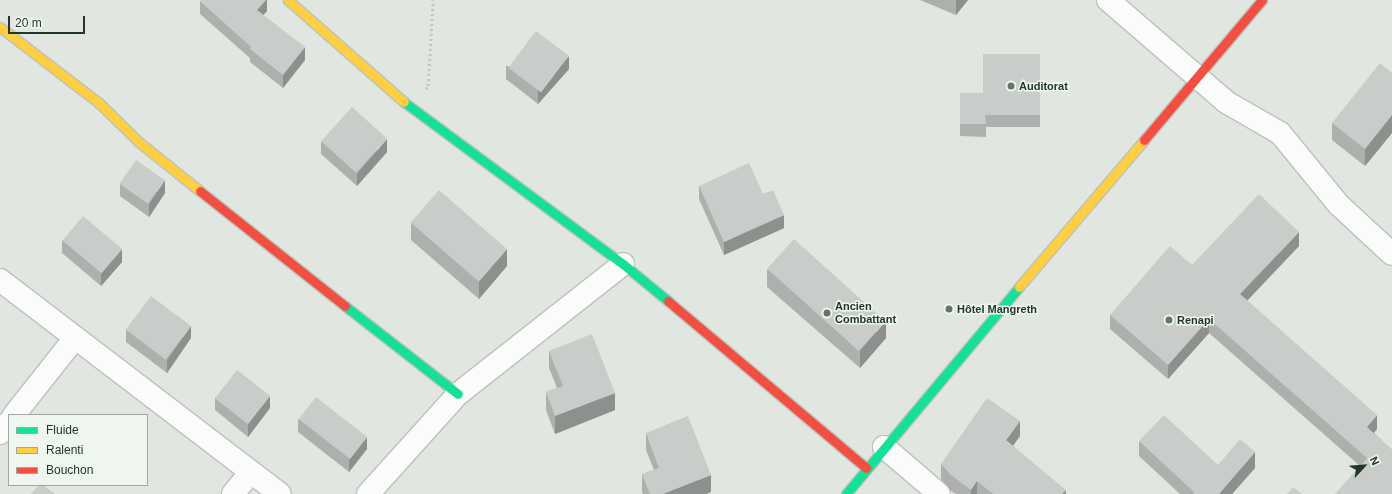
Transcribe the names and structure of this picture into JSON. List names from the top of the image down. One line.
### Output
{"places":["Auditorat","Hôtel Mangreth","Ancien Combattant","Renapi"],"legend":["Fluide","Ralenti","Bouchon"],"scale_bar":"20 m","north":"top right"}
